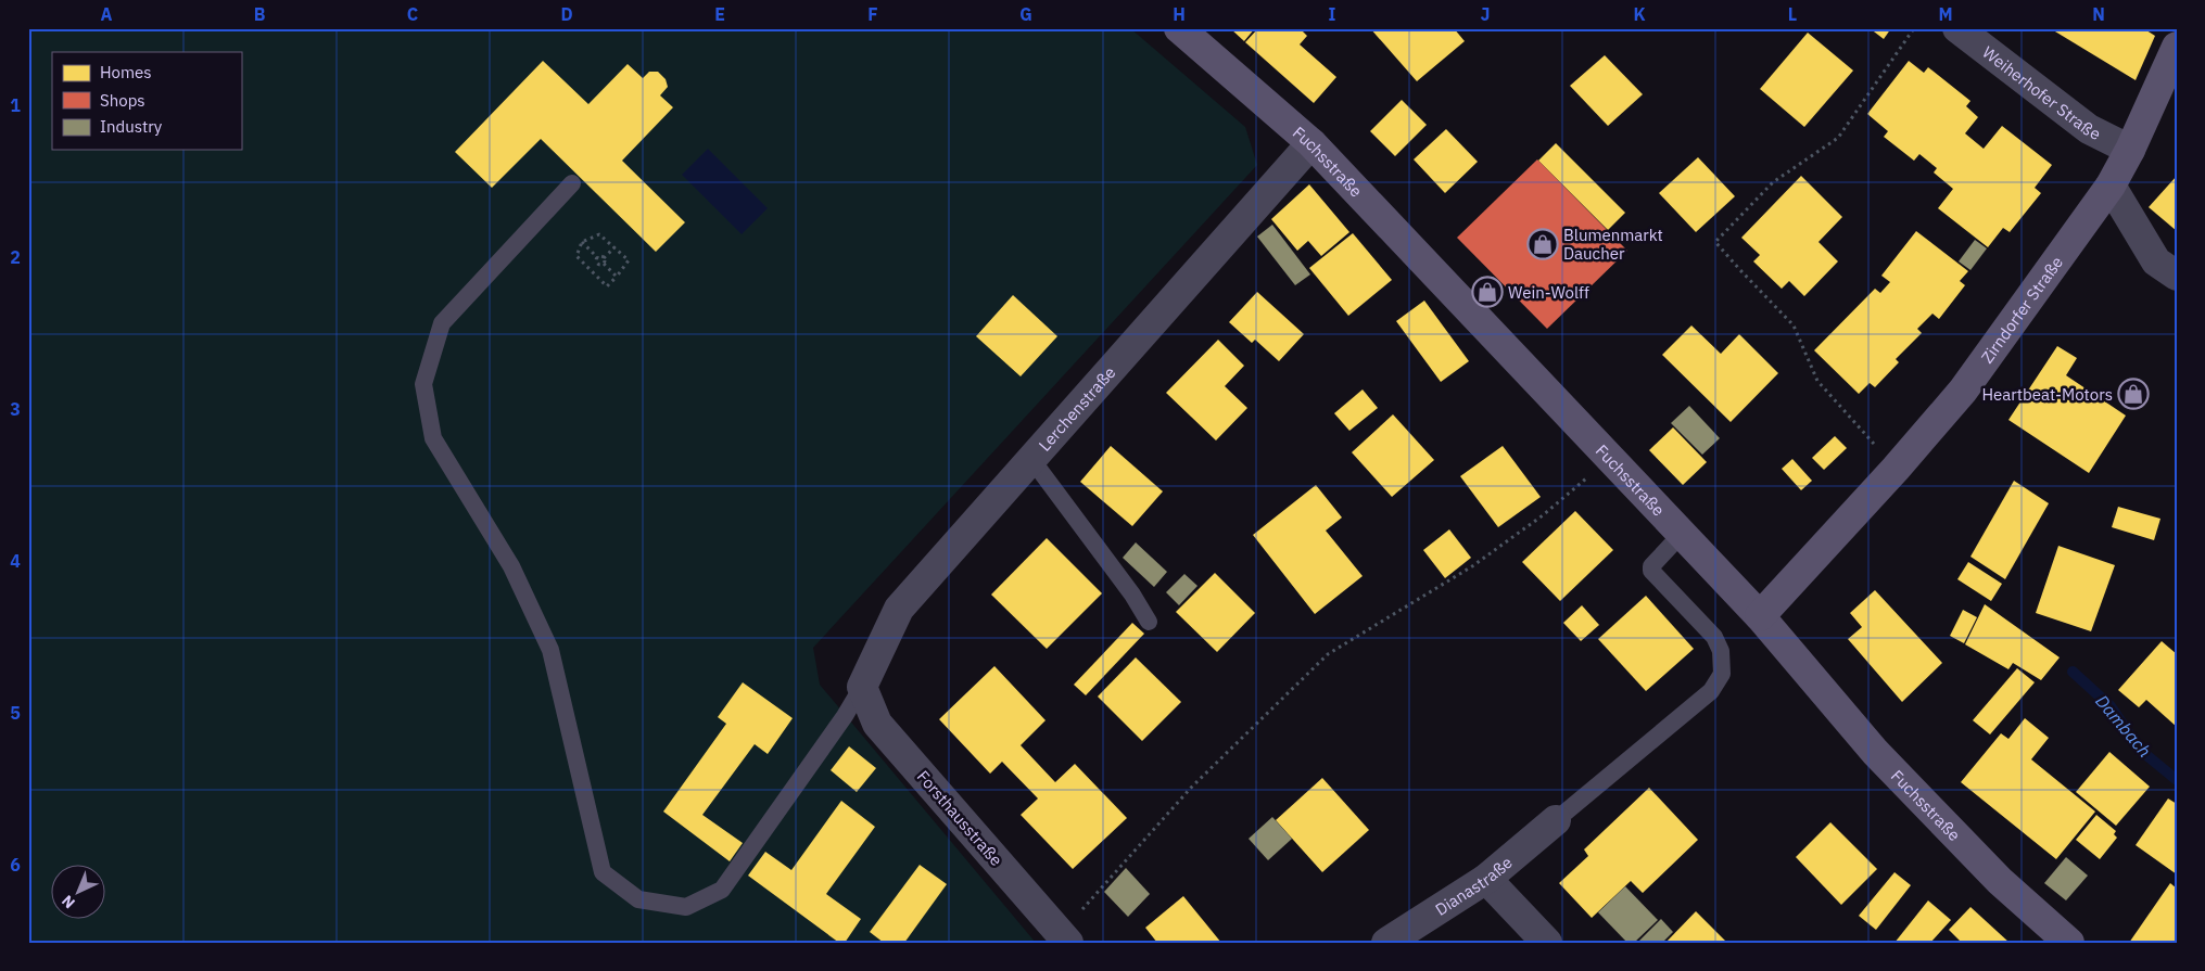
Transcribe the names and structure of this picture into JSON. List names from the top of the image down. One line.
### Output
{"streets":{"main road":["Fuchsstraße","Zirndorfer Straße"],"street":["Weiherhofer Straße","Lerchenstraße","Forsthausstraße","Dianastraße"]},"crossings":[["Weiherhofer Straße","Zirndorfer Straße"],["Fuchsstraße","Zirndorfer Straße"],["Fuchsstraße","Lerchenstraße"],["Lerchenstraße","Forsthausstraße"]],"water":["Dambach"],"places":{"shop":["Blumenmarkt Daucher","Wein-Wolff","Heartbeat-Motors"]},"legend":["Homes","Shops","Industry"],"north":"bottom left","grid":{"columns":["A","B","C","D","E","F","G","H","I","J","K","L","M","N"],"rows":["1","2","3","4","5","6"]}}
